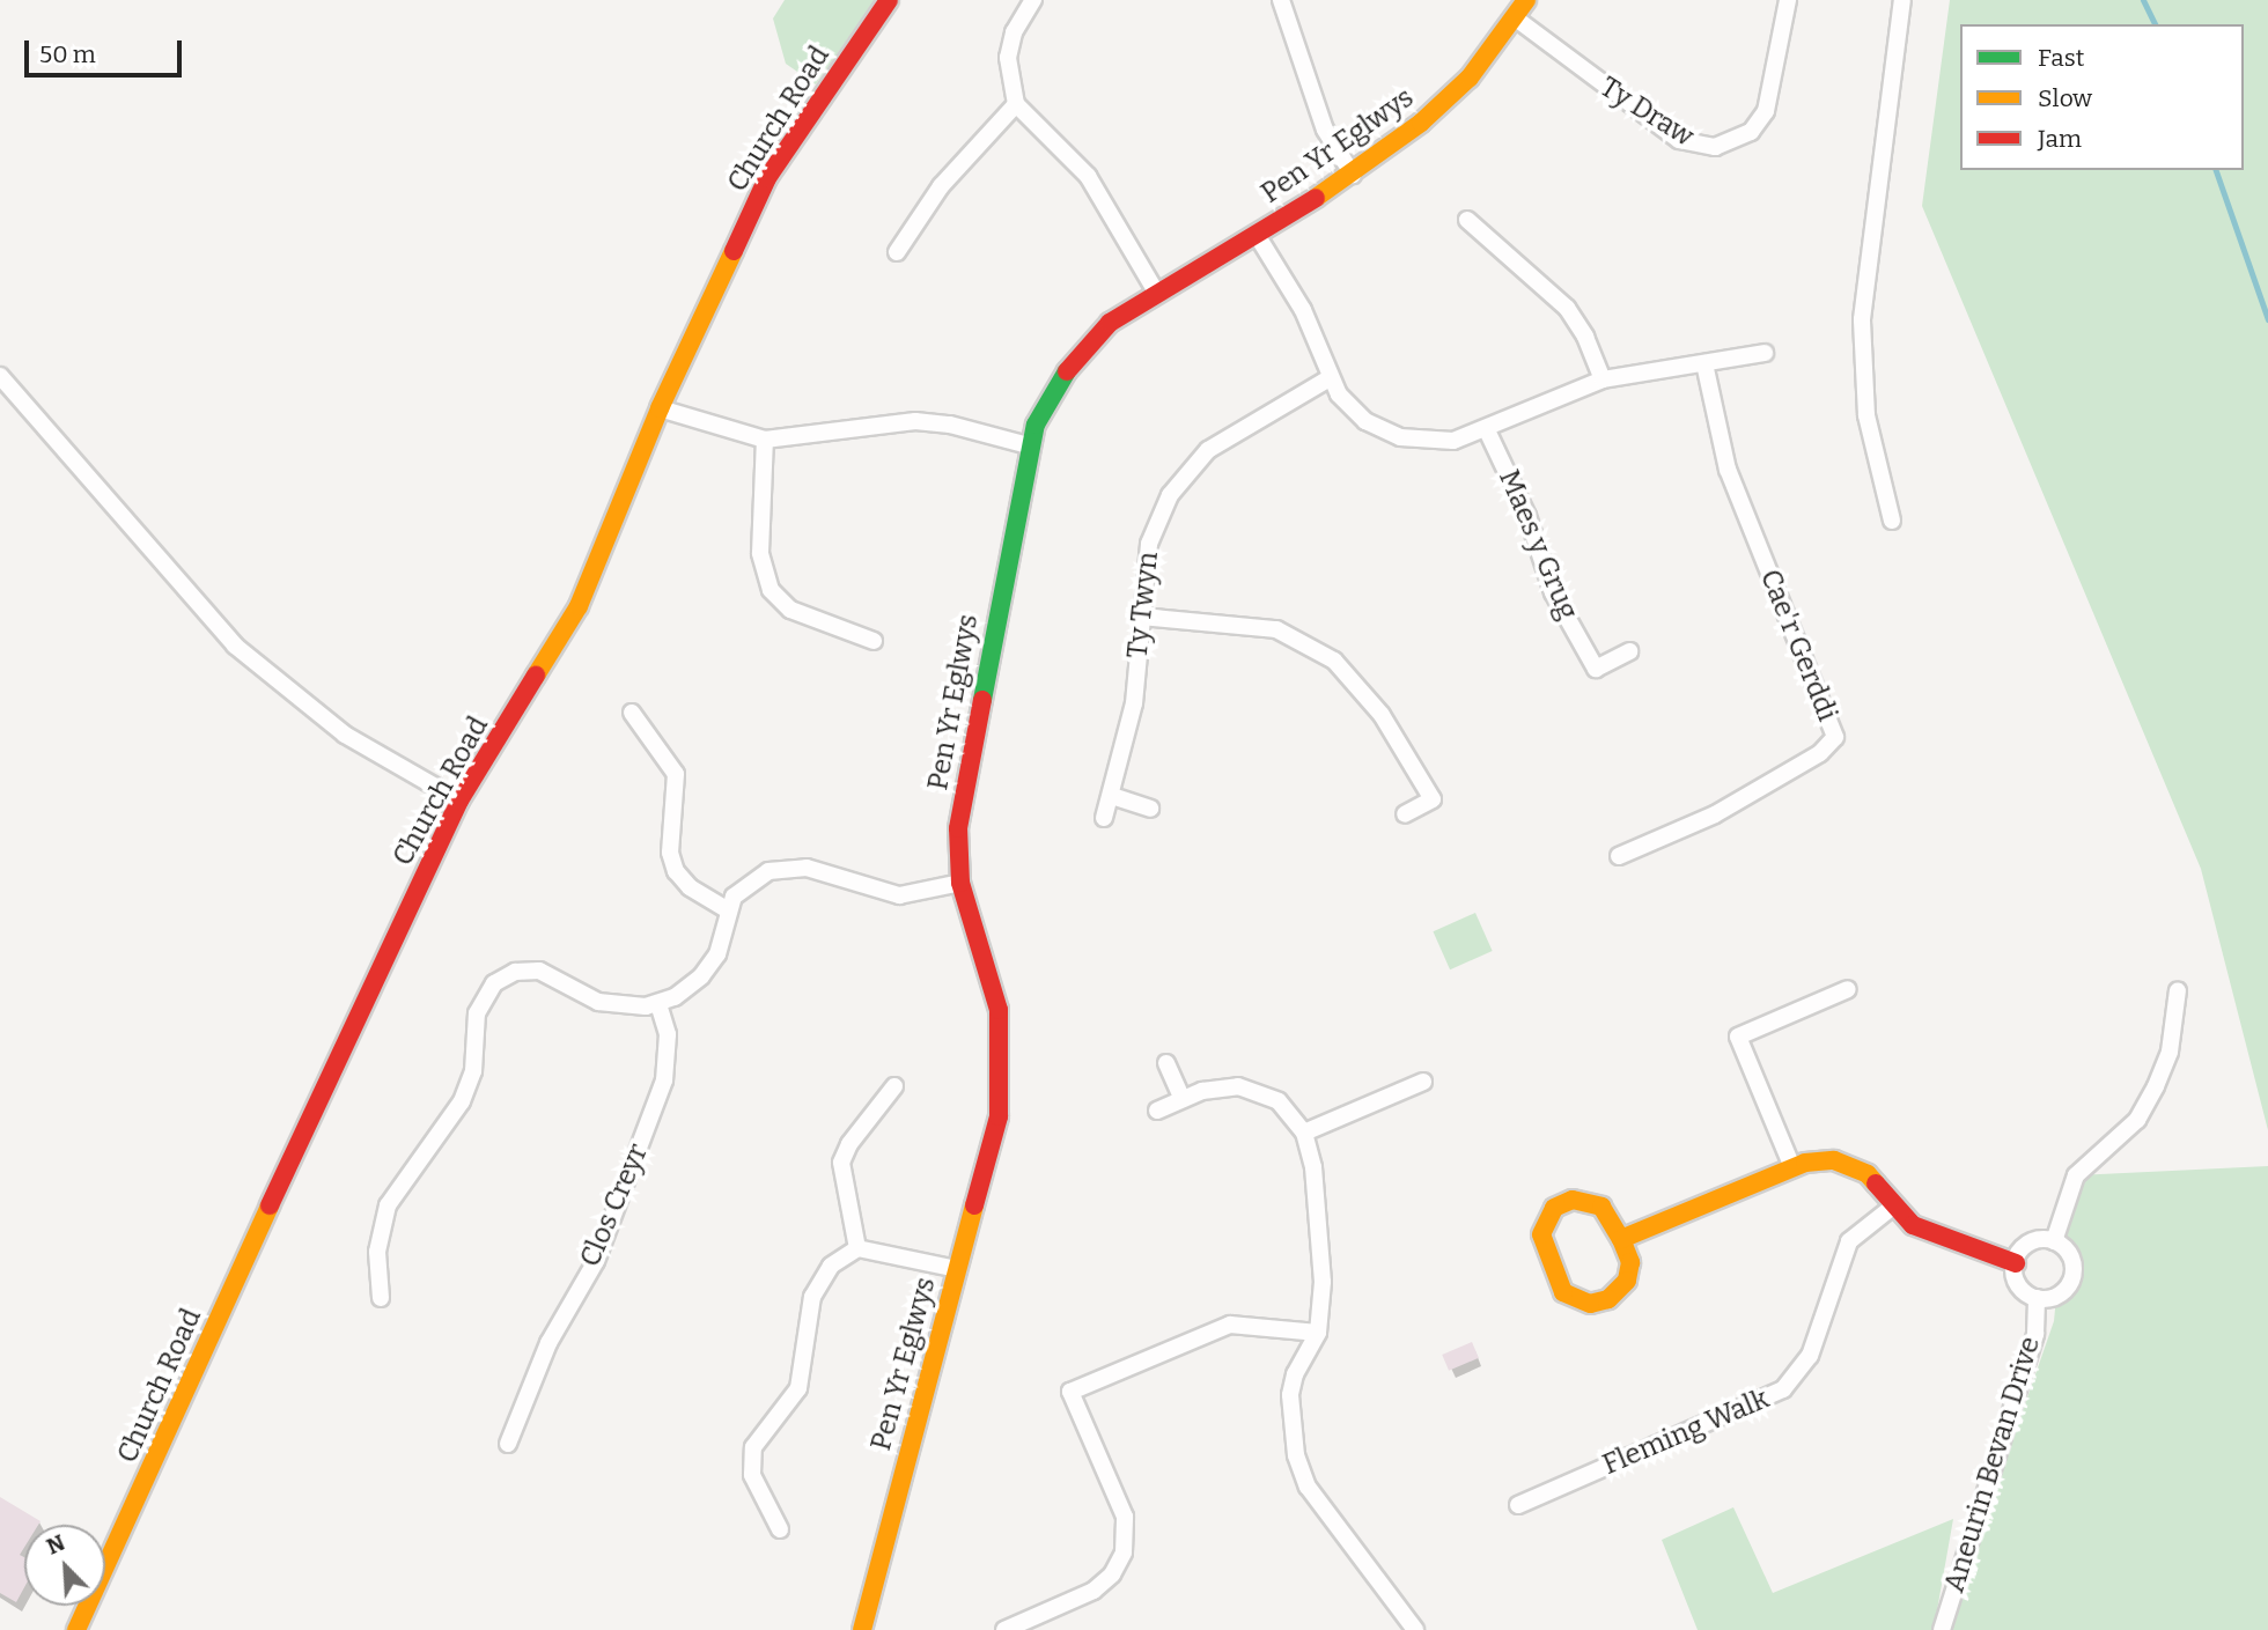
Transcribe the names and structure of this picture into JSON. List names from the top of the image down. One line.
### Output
{"streets":{"street":["Ty Draw","Church Road","Pen Yr Eglwys","Maes y Grug","Ty Twyn","Cae'r Gerddi","Clos Creyr","Fleming Walk","Aneurin Bevan Drive"]},"crossings":[["Ty Draw","Pen Yr Eglwys"]],"legend":["Fast","Slow","Jam"],"scale_bar":"50 m","north":"top left"}
